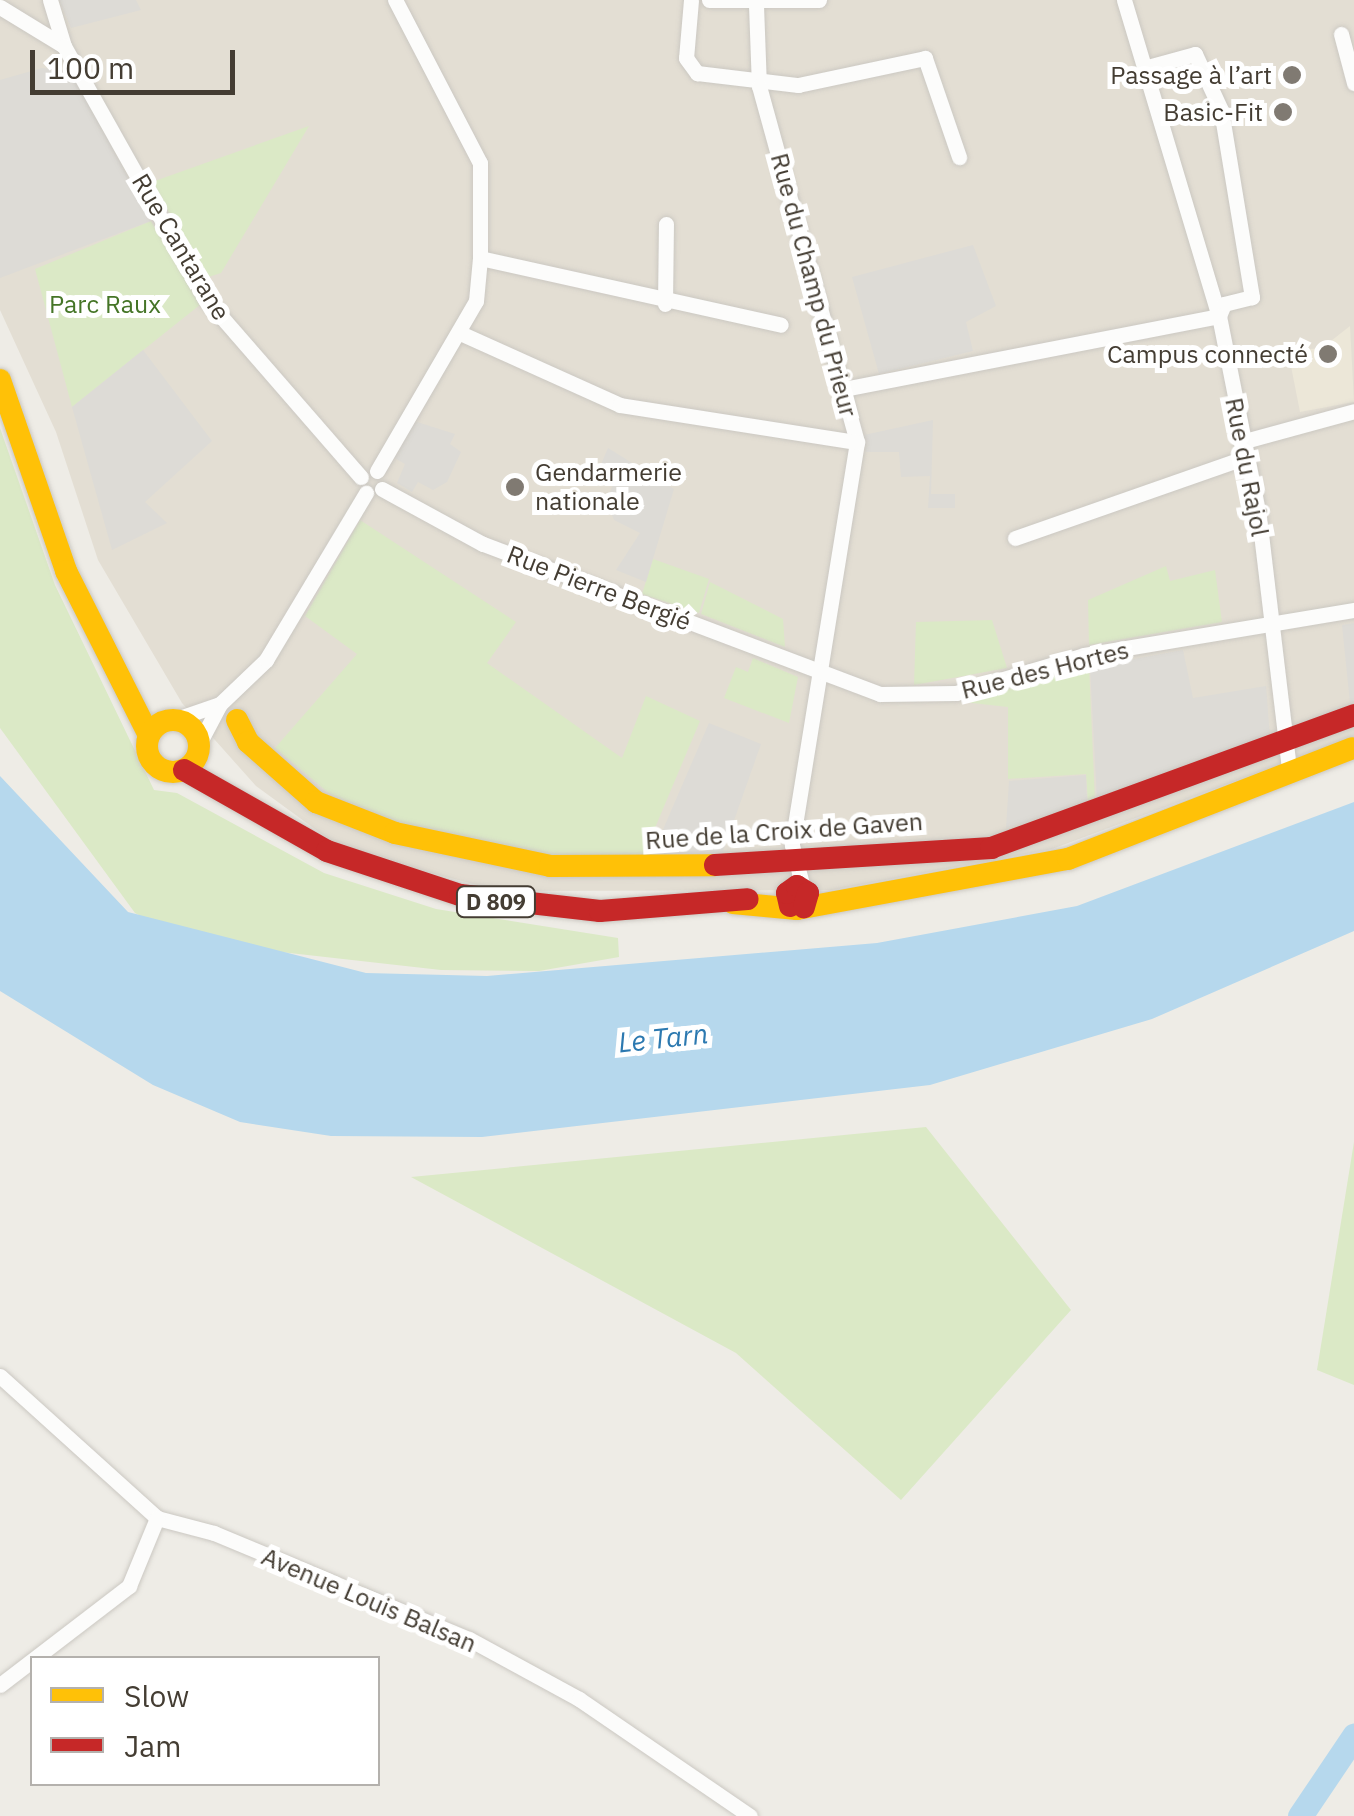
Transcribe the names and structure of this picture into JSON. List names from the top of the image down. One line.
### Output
{"streets":{"main road":["Rue de la Croix de Gaven","D 809"],"street":["Rue Cantarane","Rue du Champ du Prieur","Rue du Rajol","Rue Pierre Bergié","Rue des Hortes","Avenue Louis Balsan"]},"crossings":[["Rue Cantarane","Rue Pierre Bergié"],["Rue du Champ du Prieur","Rue Pierre Bergié"],["Rue du Champ du Prieur","Rue des Hortes"],["Rue du Champ du Prieur","Rue de la Croix de Gaven"],["Rue du Champ du Prieur","D 809"],["Rue du Rajol","Rue des Hortes"],["Rue du Rajol","Rue de la Croix de Gaven"],["Rue du Rajol","D 809"],["Rue Pierre Bergié","Rue des Hortes"]],"water":["Le Tarn"],"parks":["Parc Raux"],"places":["Passage à l’art","Basic-Fit","Campus connecté","Gendarmerie nationale"],"legend":["Slow","Jam"],"scale_bar":"100 m"}
